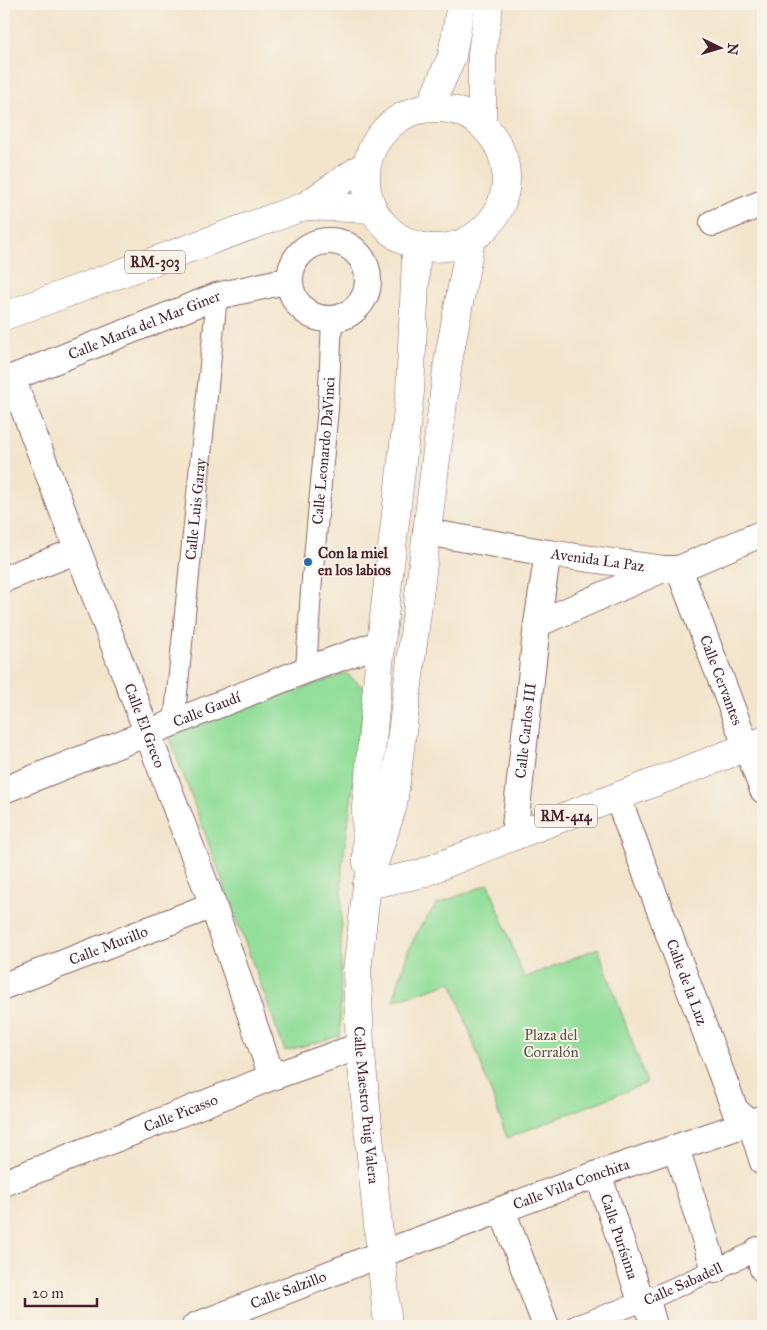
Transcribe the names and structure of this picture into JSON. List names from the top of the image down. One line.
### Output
{"streets":{"main road":["RM-303","RM-414","Calle Maestro Puig Valera"],"street":["Calle María del Mar Giner","Calle Leonardo DaVinci","Calle Luis Garay","Avenida La Paz","Calle Cervantes","Calle Gaudí","Calle El Greco","Calle Carlos III","Calle Murillo","Calle de la Luz","Calle Picasso","Calle Villa Conchita","Calle Purísima","Calle Sabadell","Calle Salzillo"]},"crossings":[["Calle María del Mar Giner","Calle Leonardo DaVinci"],["Calle María del Mar Giner","Calle Luis Garay"],["Calle María del Mar Giner","Calle El Greco"],["Calle Leonardo DaVinci","Calle Gaudí"],["Calle Luis Garay","Calle Gaudí"],["Avenida La Paz","Calle Cervantes"],["Avenida La Paz","Calle Carlos III"],["Calle Cervantes","RM-414"],["Calle Gaudí","Calle El Greco"],["Calle El Greco","Calle Murillo"],["Calle El Greco","Calle Picasso"],["Calle Carlos III","RM-414"],["RM-414","Calle de la Luz"],["RM-414","Calle Maestro Puig Valera"],["Calle de la Luz","Calle Villa Conchita"],["Calle Maestro Puig Valera","Calle Picasso"],["Calle Maestro Puig Valera","Calle Villa Conchita"],["Calle Maestro Puig Valera","Calle Salzillo"],["Calle Villa Conchita","Calle Purísima"],["Calle Villa Conchita","Calle Salzillo"],["Calle Purísima","Calle Sabadell"]],"parks":["Plaza del Corralón"],"places":["Con la miel en los labios"],"scale_bar":"20 m","north":"right"}
